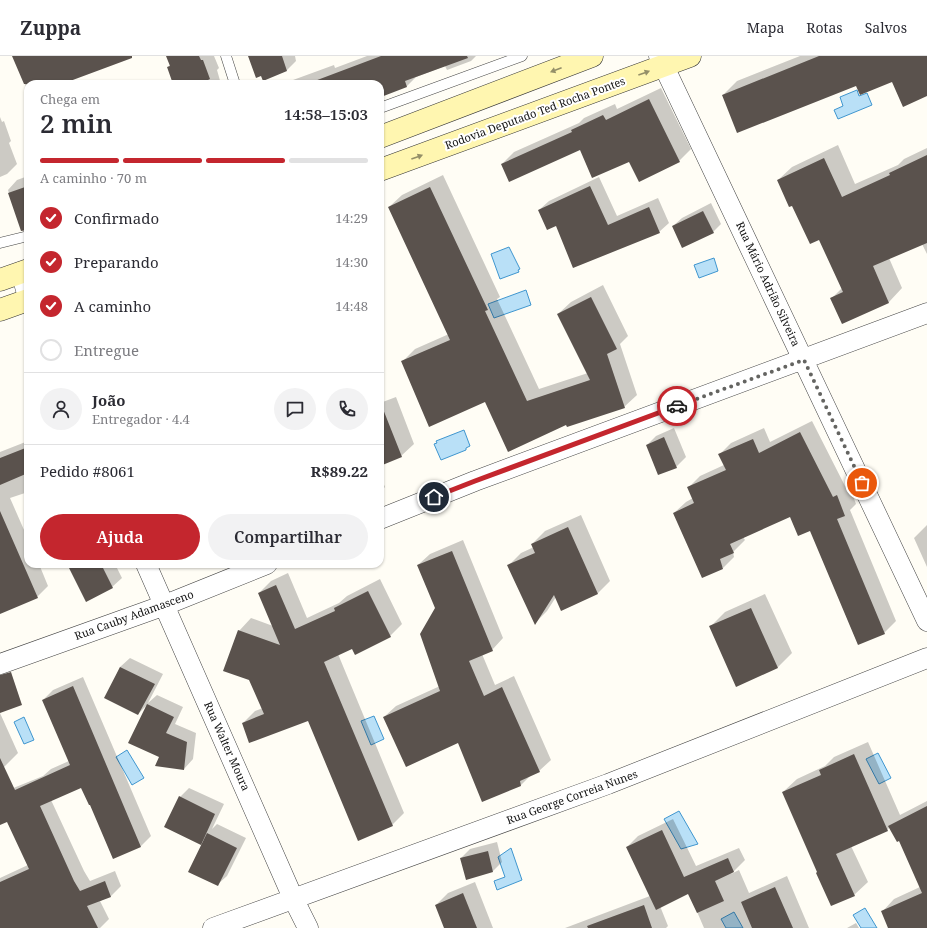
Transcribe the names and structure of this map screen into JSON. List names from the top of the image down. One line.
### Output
{"streets":{"main road":["Rodovia Deputado Ted Rocha Pontes"],"street":["Rua Mário Adrião Silveira","Rua Cauby Adamasceno","Rua Walter Moura","Rua George Correia Nunes"]},"crossings":[["Rodovia Deputado Ted Rocha Pontes","Rua Mário Adrião Silveira"],["Rua Cauby Adamasceno","Rua Walter Moura"],["Rua Walter Moura","Rua George Correia Nunes"]],"page":{"header":"Zuppa","nav":["Mapa","Rotas","Salvos"],"heading":["2 min","Chega em","14:58–15:03"],"panel":["João","Entregador · 4.4","Pedido #8061","R$89.22"],"bar":"A caminho · 70 m","list":[["Confirmado","14:29"],["Preparando","14:30"],["A caminho","14:48"],"Entregue"],"buttons":["Ajuda","Compartilhar"]}}
